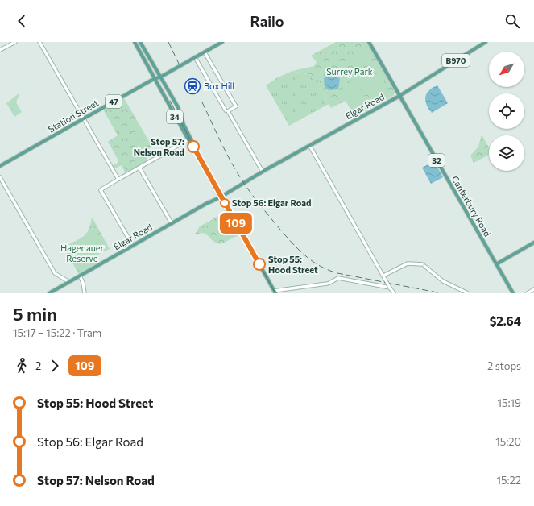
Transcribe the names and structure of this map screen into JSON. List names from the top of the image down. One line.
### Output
{"streets":{"main road":["B970","47","Elgar Road","Station Street","34","32","Canterbury Road"]},"crossings":[["Elgar Road","34"],["Elgar Road","Canterbury Road"],["Station Street","34"]],"parks":["Surrey Park","Hagenauer Reserve"],"places":{"station":["Box Hill"],"other":["Stop 57: Nelson Road","Stop 56: Elgar Road","Stop 55: Hood Street"]},"lines":["tram line 109"],"north":"bottom left","page":{"header":"Railo","on_map":"109","heading":["5 min","15:17 – 15:22 · Tram","$2.64"],"legs":["2","109","2 stops"],"list":[{"name":"Stop 55: Hood Street","value":"15:19"},{"name":"Stop 56: Elgar Road","value":"15:20"},{"name":"Stop 57: Nelson Road","value":"15:22"}]}}
